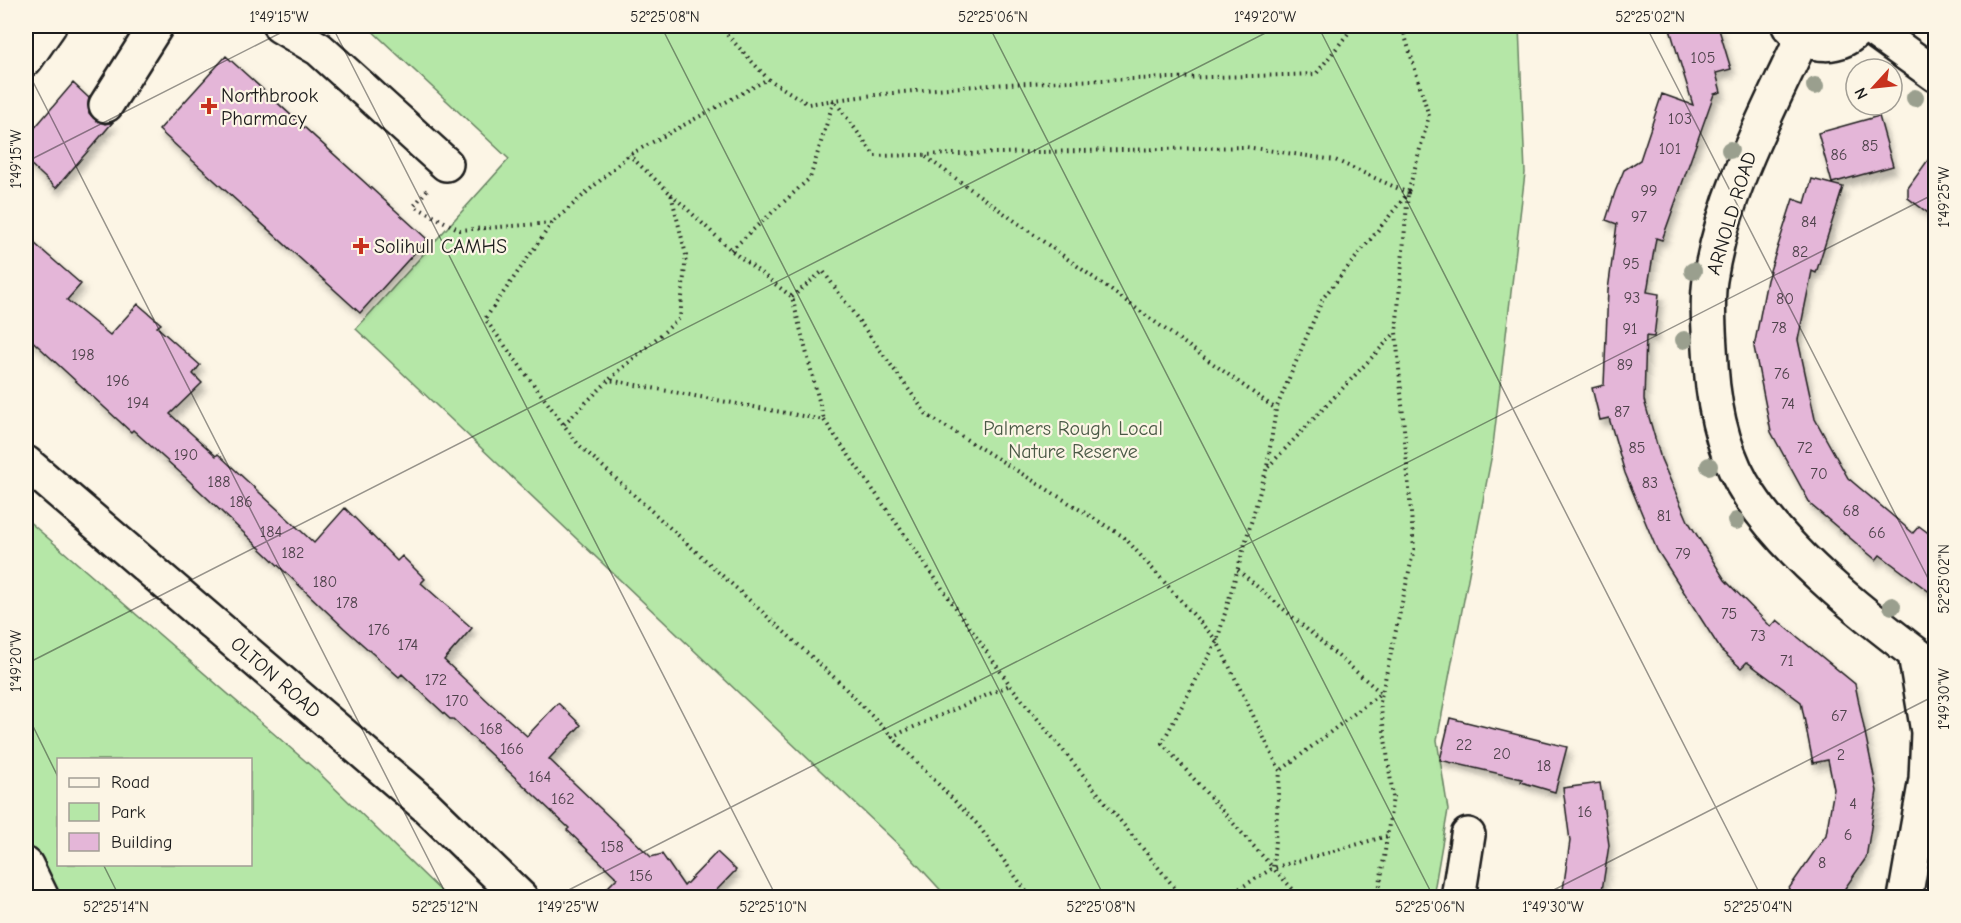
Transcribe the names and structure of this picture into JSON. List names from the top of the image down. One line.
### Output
{"streets":{"street":["ARNOLD ROAD","OLTON ROAD"]},"parks":["Palmers Rough Local Nature Reserve"],"places":{"health":["Northbrook Pharmacy","Solihull CAMHS"]},"house_numbers":["105","103","85","101","86","99","97","84","82","95","93","80","78","91","198","89","76","196","194","74","87","85","72","190","70","188","83","186","68","81","184","66","182","79","180","178","75","176","73","174","71","172","170","67","168","22","166","20","2","18","164","162","4","16","6","158","8","156"],"legend":["Road","Park","Building"],"north":"bottom left","coordinates":["1°49'15\"W","52°25'08\"N","52°25'06\"N","1°49'20\"W","52°25'02\"N","1°49'25\"W","1°49'30\"W","52°25'14\"N","52°25'12\"N","52°25'10\"N","52°25'04\"N"]}
